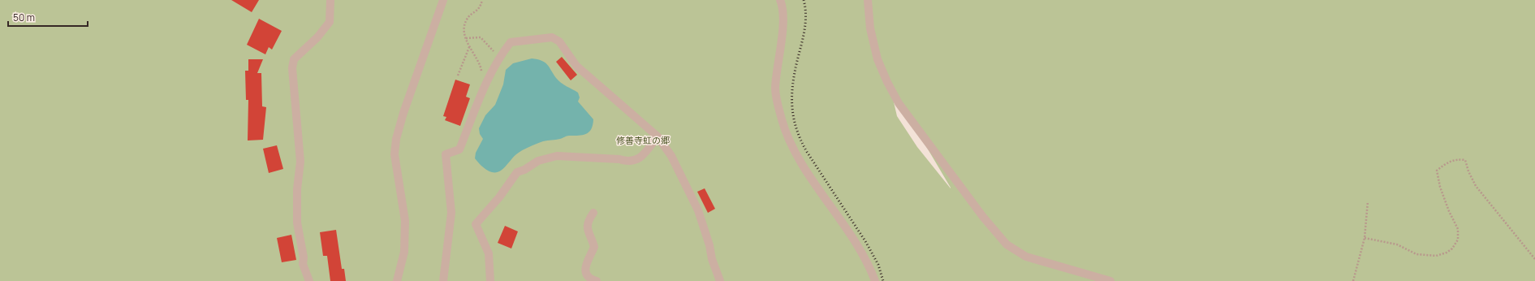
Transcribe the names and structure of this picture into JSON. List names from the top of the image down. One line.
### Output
{"parks":["修善寺虹の郷"],"scale_bar":"50 m"}
